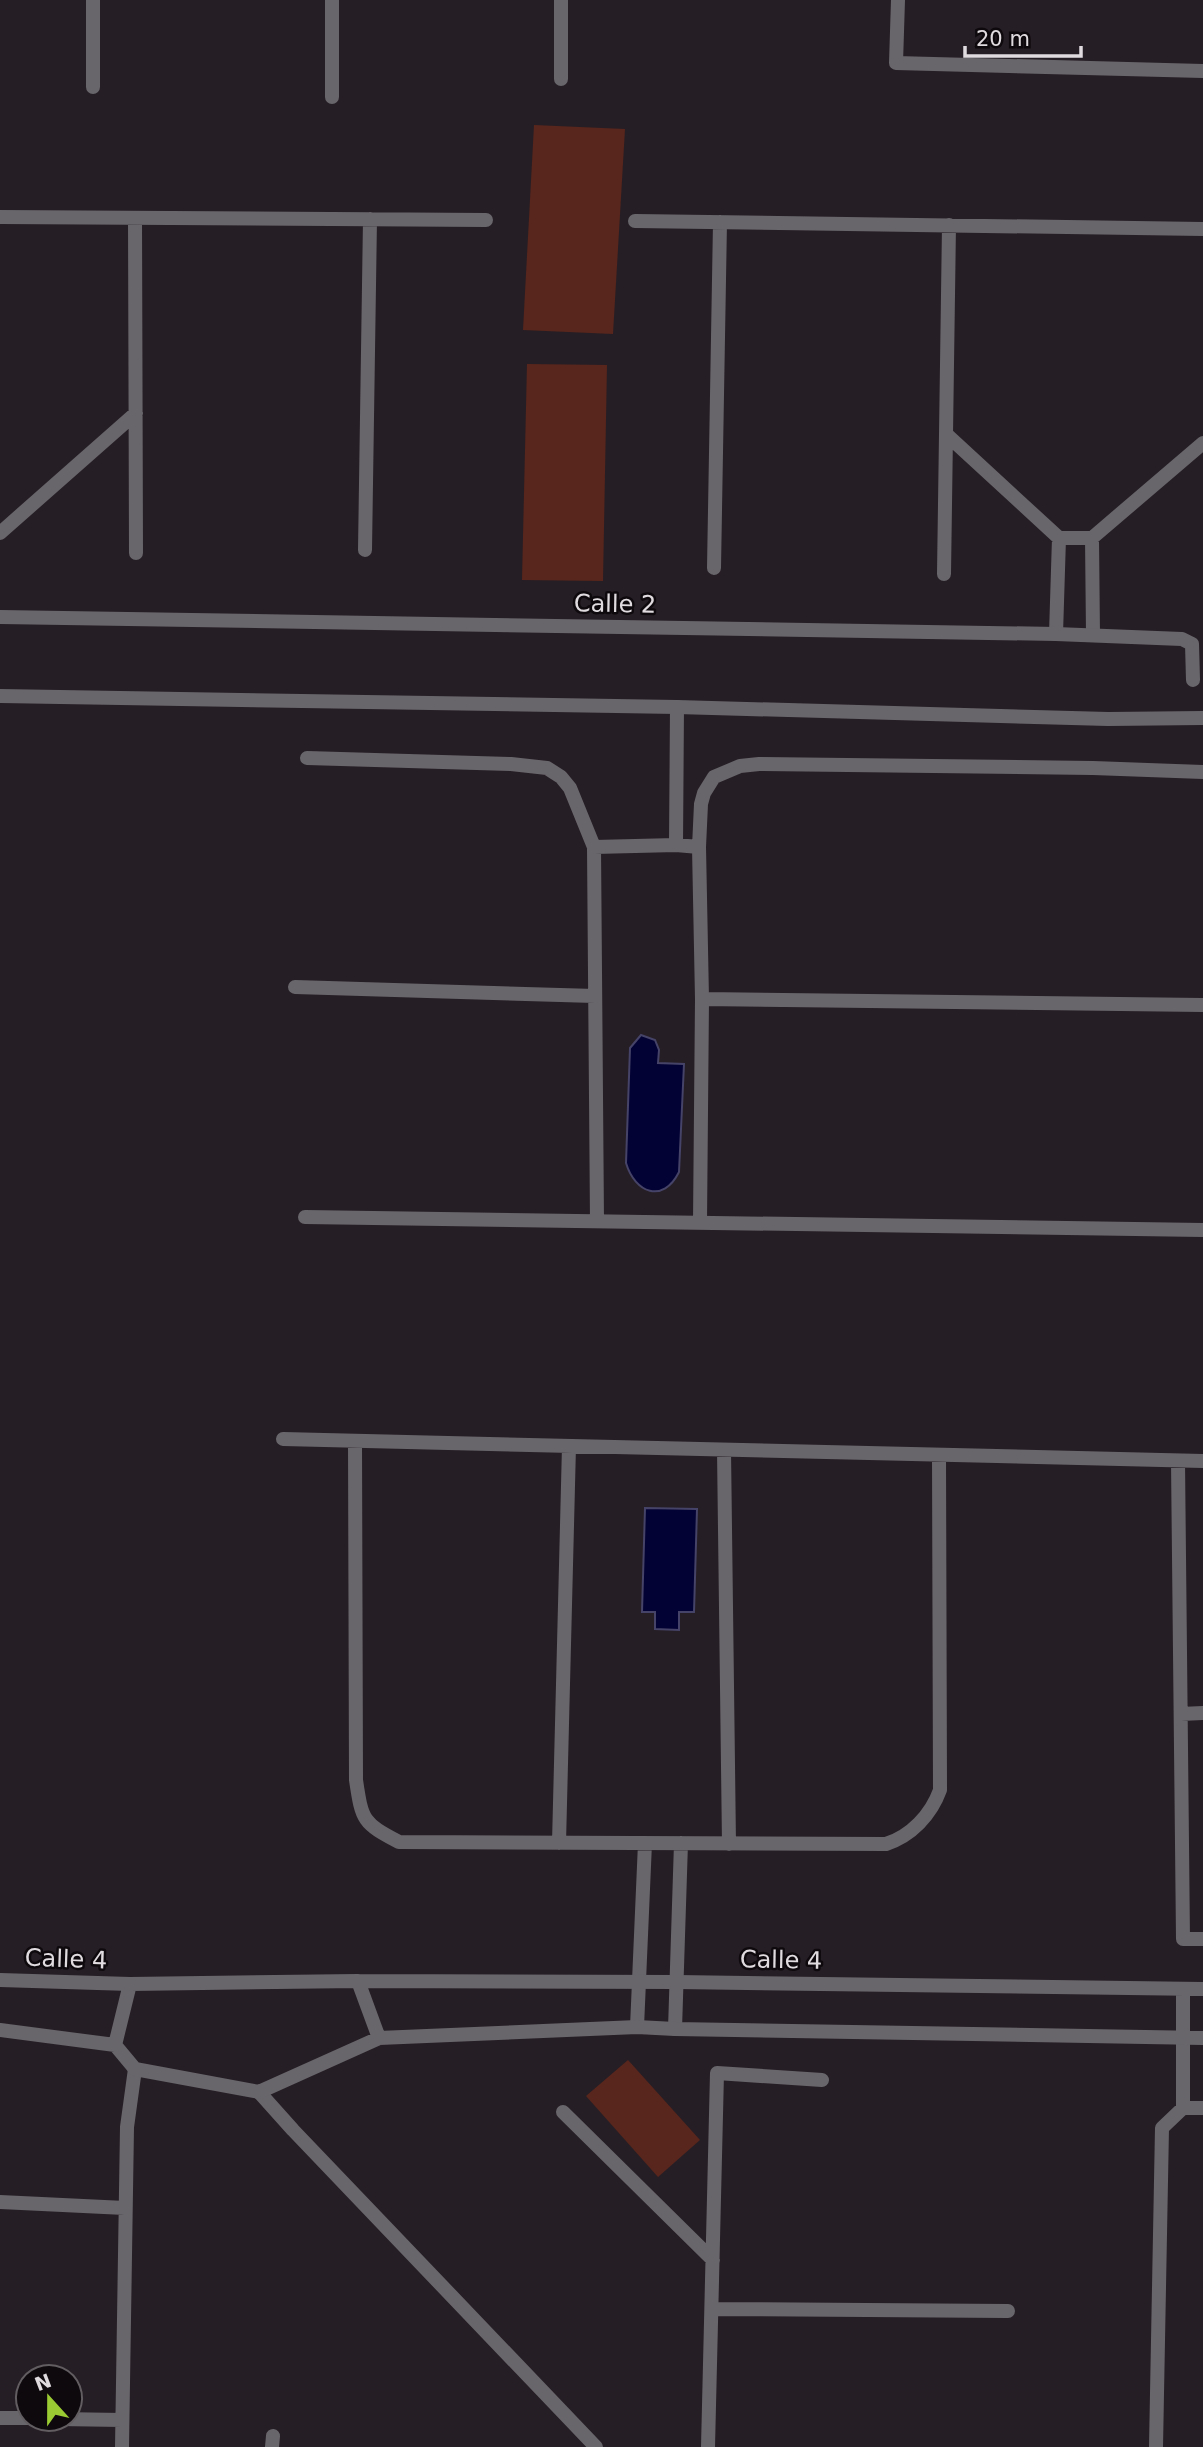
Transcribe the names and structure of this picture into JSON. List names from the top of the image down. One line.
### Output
{"streets":{"street":["Calle 2","Calle 4"]},"scale_bar":"20 m","north":"top"}
